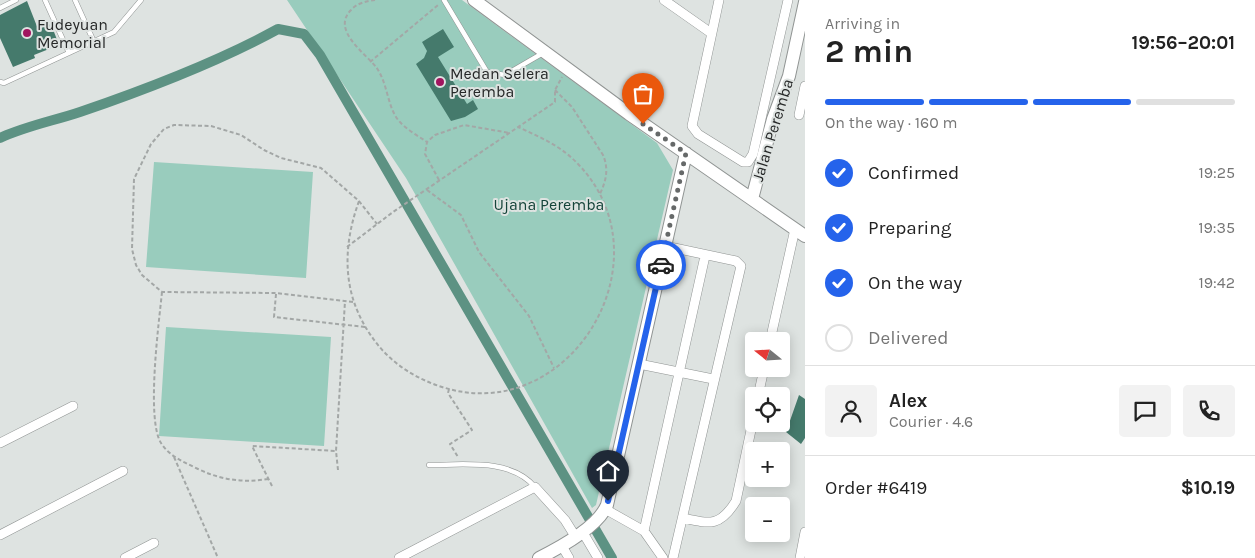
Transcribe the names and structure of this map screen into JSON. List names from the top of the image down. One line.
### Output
{"streets":{"street":["Jalan Peremba"]},"parks":["Ujana Peremba"],"places":["Fudeyuan Memorial","Medan Selera Peremba"],"north":"left","page":{"heading":["2 min","Arriving in","19:56–20:01"],"panel":["Alex","Courier · 4.6","Order #6419","$10.19"],"bar":"On the way · 160 m","list":[["Confirmed","19:25"],["Preparing","19:35"],["On the way","19:42"],"Delivered"],"map_buttons":["+","−"]}}
